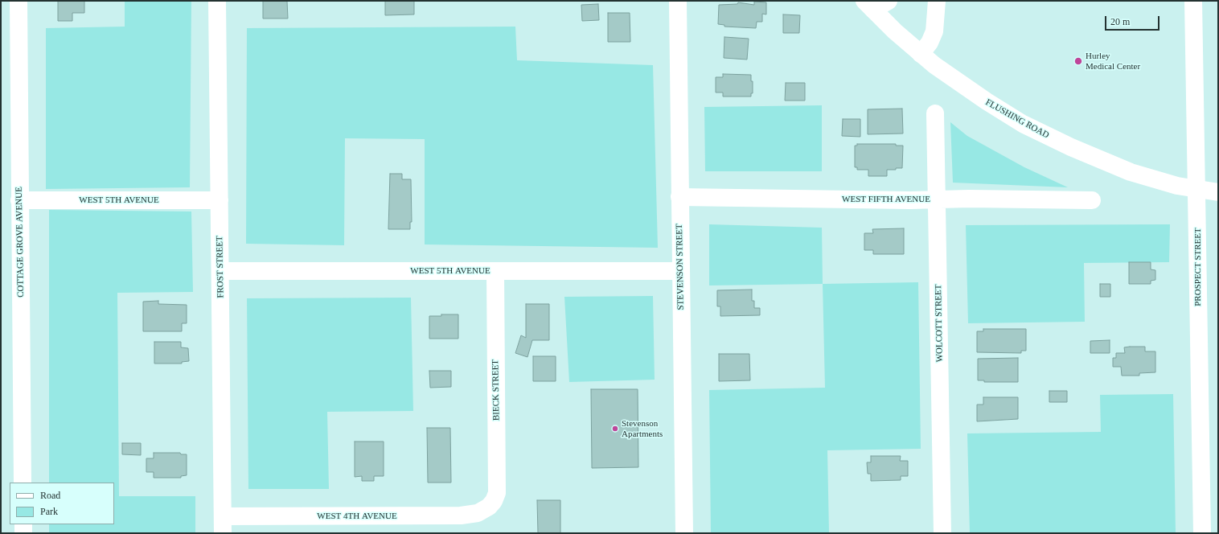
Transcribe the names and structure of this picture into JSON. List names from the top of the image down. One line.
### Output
{"streets":{"street":["FLUSHING ROAD","WEST FIFTH AVENUE","WEST 5TH AVENUE","COTTAGE GROVE AVENUE","FROST STREET","STEVENSON STREET","PROSPECT STREET","WOLCOTT STREET","BIECK STREET","WEST 4TH AVENUE"]},"crossings":[["FLUSHING ROAD","PROSPECT STREET"],["WEST FIFTH AVENUE","STEVENSON STREET"],["WEST FIFTH AVENUE","WOLCOTT STREET"],["WEST 5TH AVENUE","COTTAGE GROVE AVENUE"],["WEST 5TH AVENUE","FROST STREET"],["WEST 5TH AVENUE","STEVENSON STREET"],["WEST 5TH AVENUE","BIECK STREET"],["FROST STREET","WEST 4TH AVENUE"],["BIECK STREET","WEST 4TH AVENUE"]],"places":["Hurley Medical Center","Stevenson Apartments"],"legend":["Road","Park"],"scale_bar":"20 m"}
